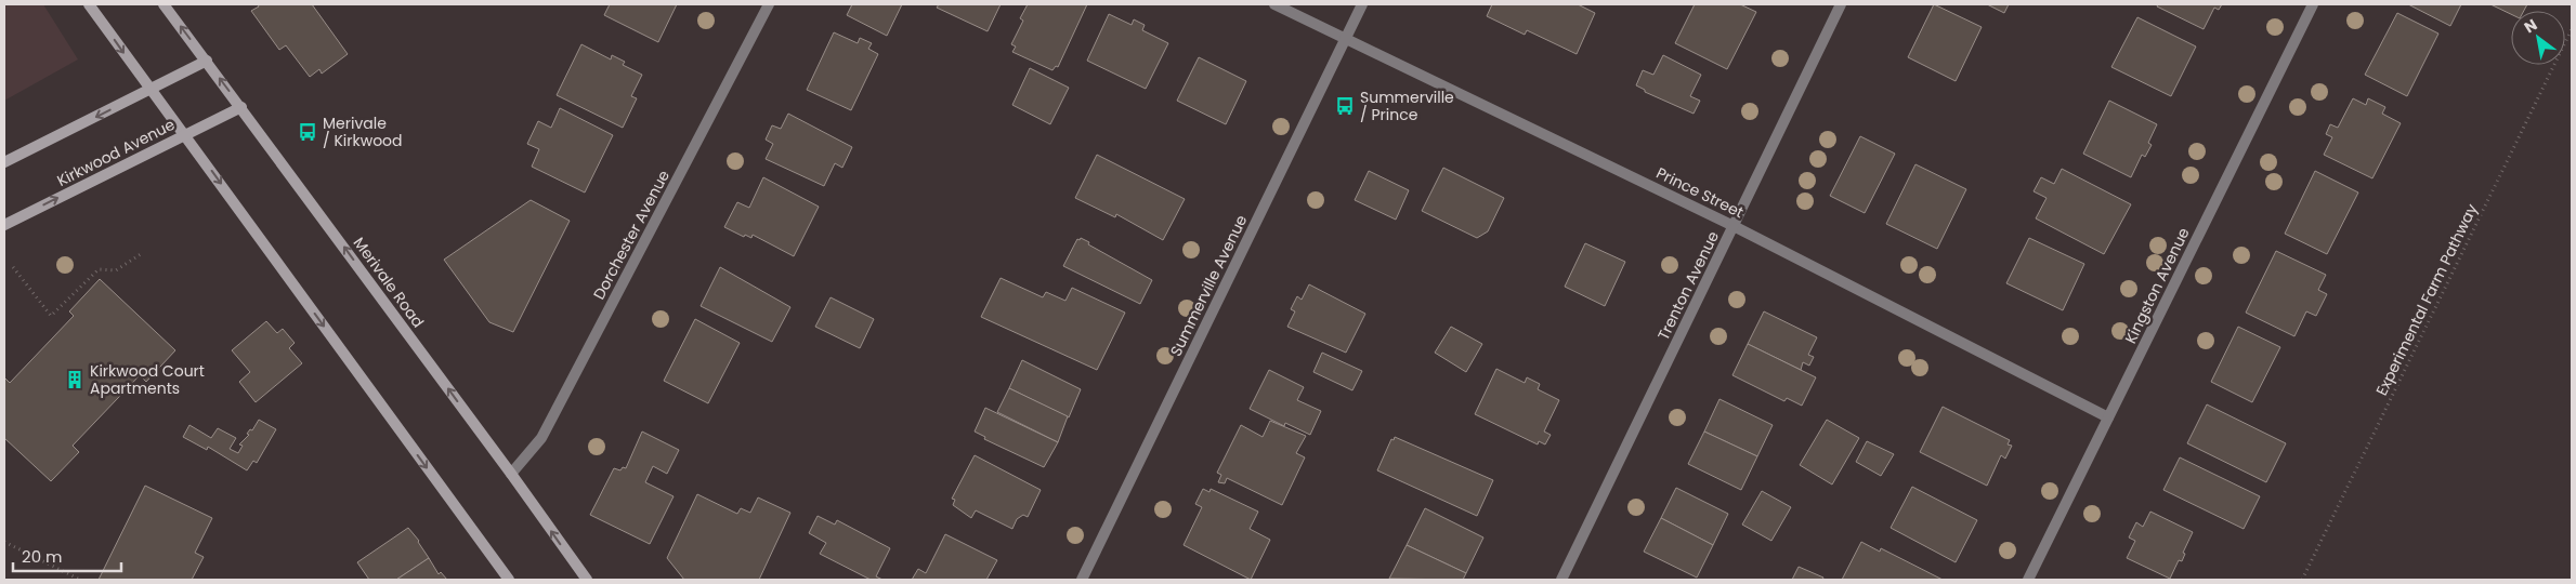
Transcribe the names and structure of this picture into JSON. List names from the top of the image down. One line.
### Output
{"streets":{"main road":["Kirkwood Avenue","Merivale Road"],"street":["Prince Street","Dorchester Avenue","Summerville Avenue","Trenton Avenue","Kingston Avenue"],"path":["Experimental Farm Pathway"]},"crossings":[["Kirkwood Avenue","Merivale Road"],["Prince Street","Summerville Avenue"],["Prince Street","Trenton Avenue"],["Prince Street","Kingston Avenue"],["Dorchester Avenue","Merivale Road"]],"places":{"bus stop":["Summerville / Prince","Merivale / Kirkwood"],"building":["Kirkwood Court Apartments"]},"scale_bar":"20 m","north":"top left"}
